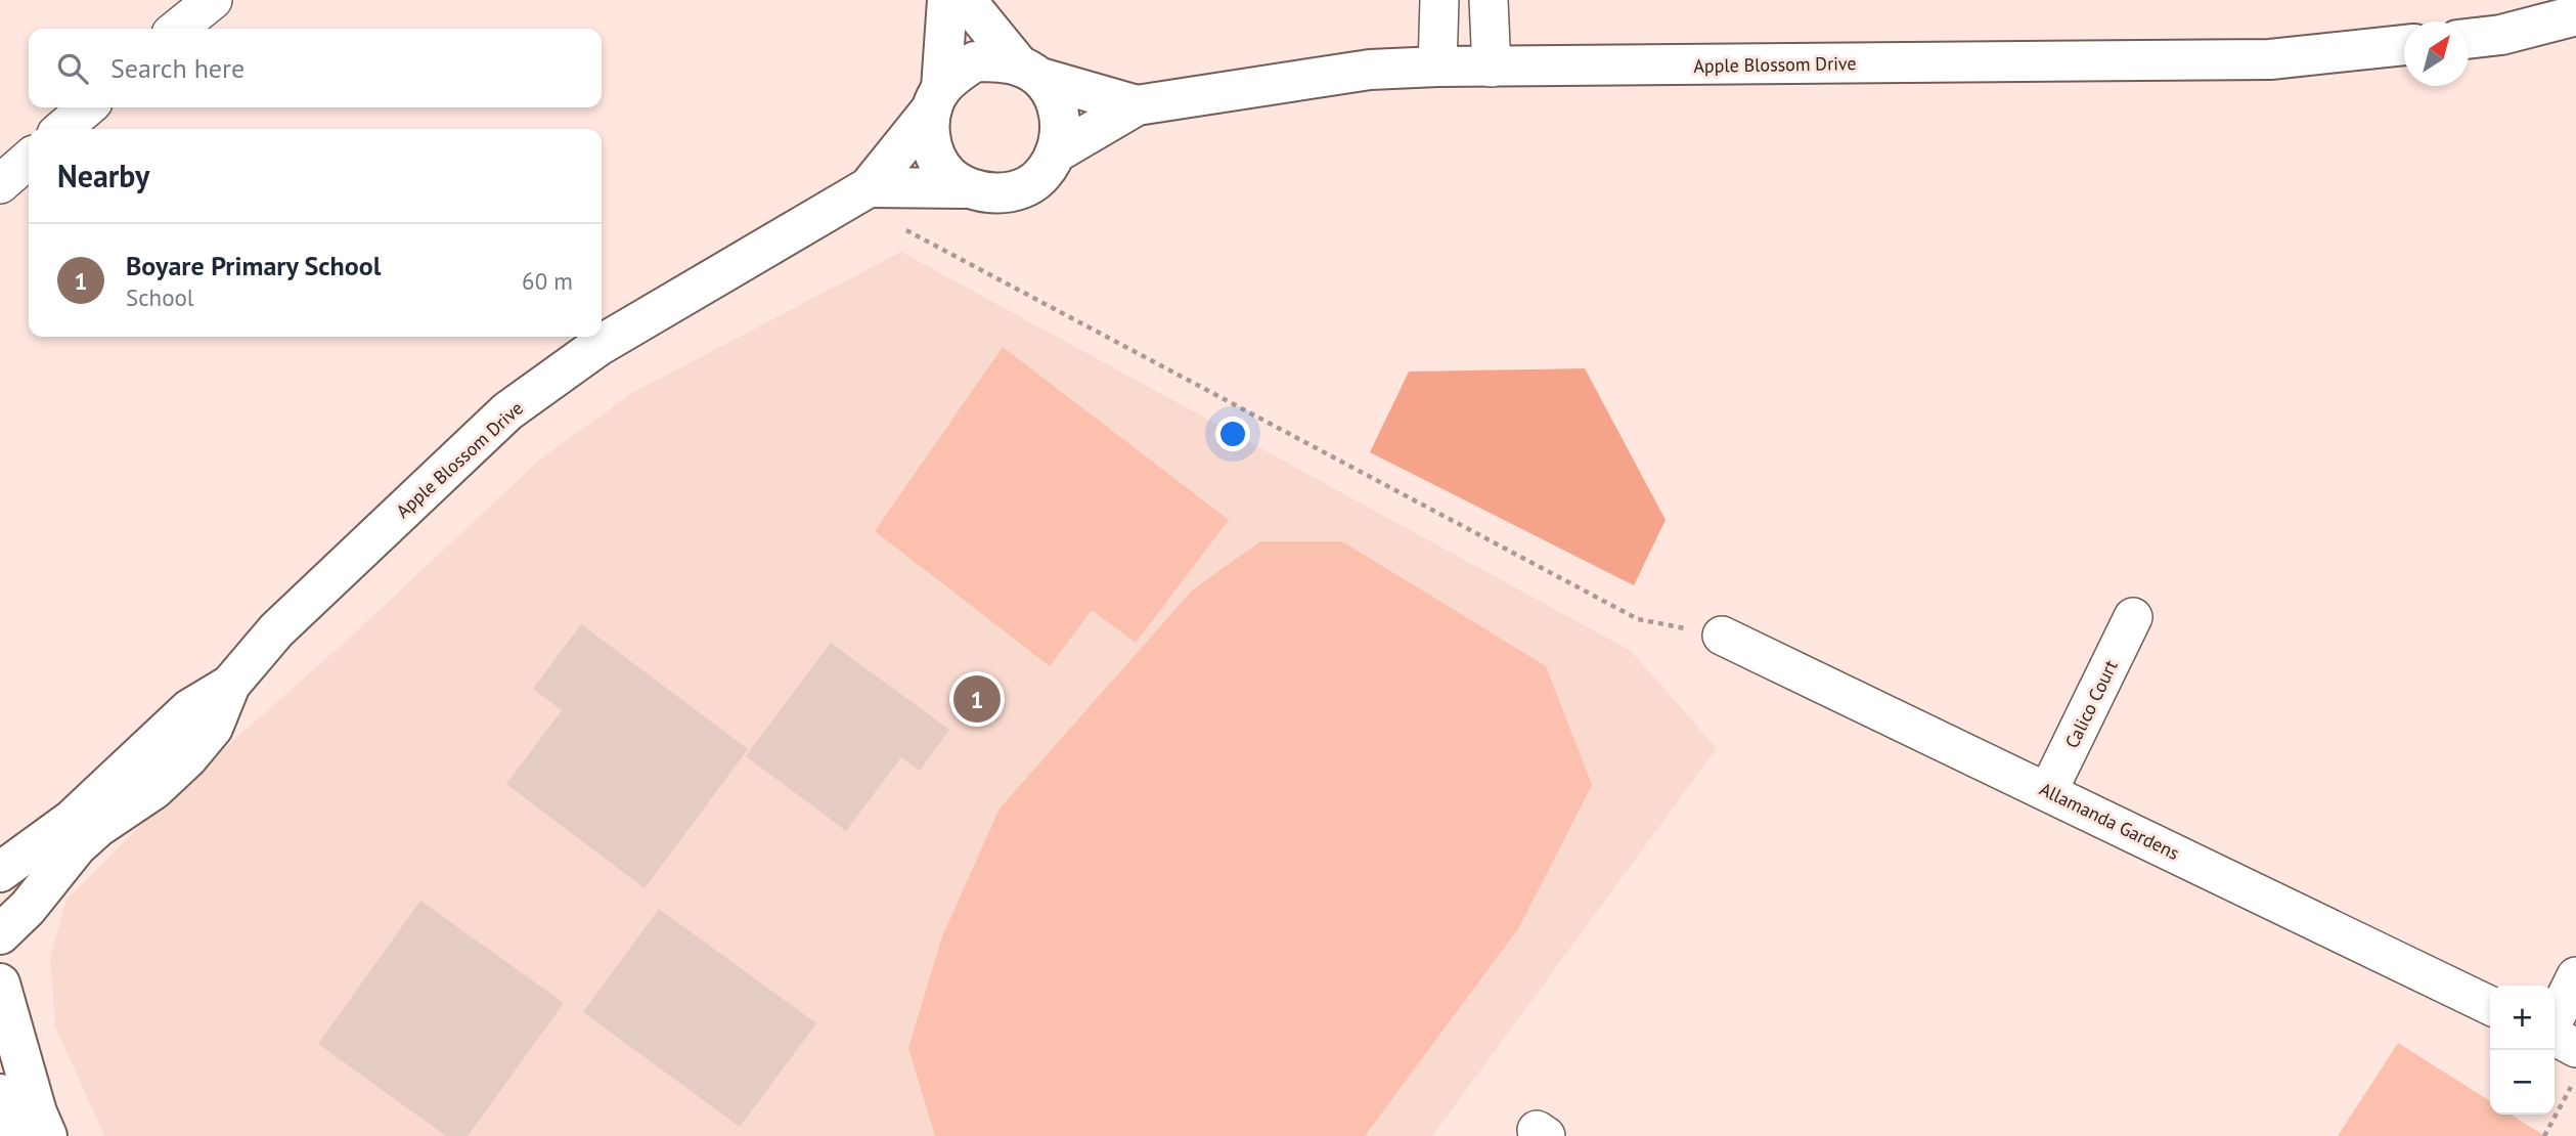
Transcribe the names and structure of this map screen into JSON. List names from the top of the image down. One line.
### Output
{"streets":{"street":["Apple Blossom Drive","Calico Court","Allamanda Gardens"]},"crossings":[["Calico Court","Allamanda Gardens"]],"north":"top right","page":{"search":"Search here","heading":"Nearby","list":[{"mark":"1","name":"Boyare Primary School","note":"School","value":"60 m"}],"pins":"1","map_buttons":["+","−"]}}
